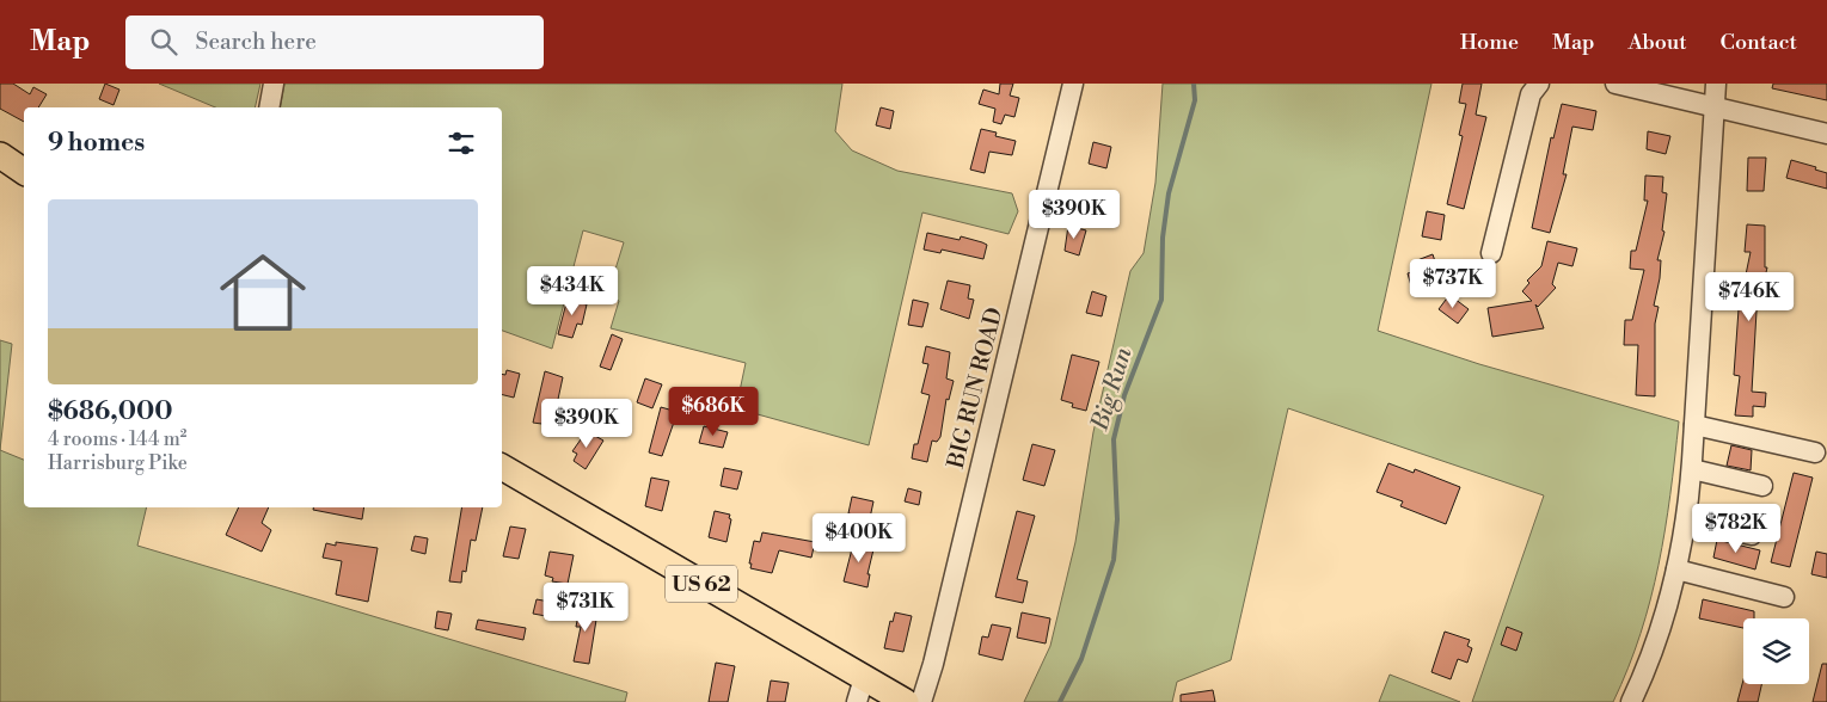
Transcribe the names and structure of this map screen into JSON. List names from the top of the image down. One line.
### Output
{"streets":{"main road":["US 62"],"street":["BIG RUN ROAD"]},"water":["Big Run"],"page":{"header":"Map","search":"Search here","nav":["Home","Map","About","Contact"],"heading":"9 homes","list":[{"name":"$686,000","note":"4 rooms · 144 m² · Harrisburg Pike"}],"price":["$390K","$737K","$434K","$746K","$686K","$390K","$782K","$400K","$731K"]}}
